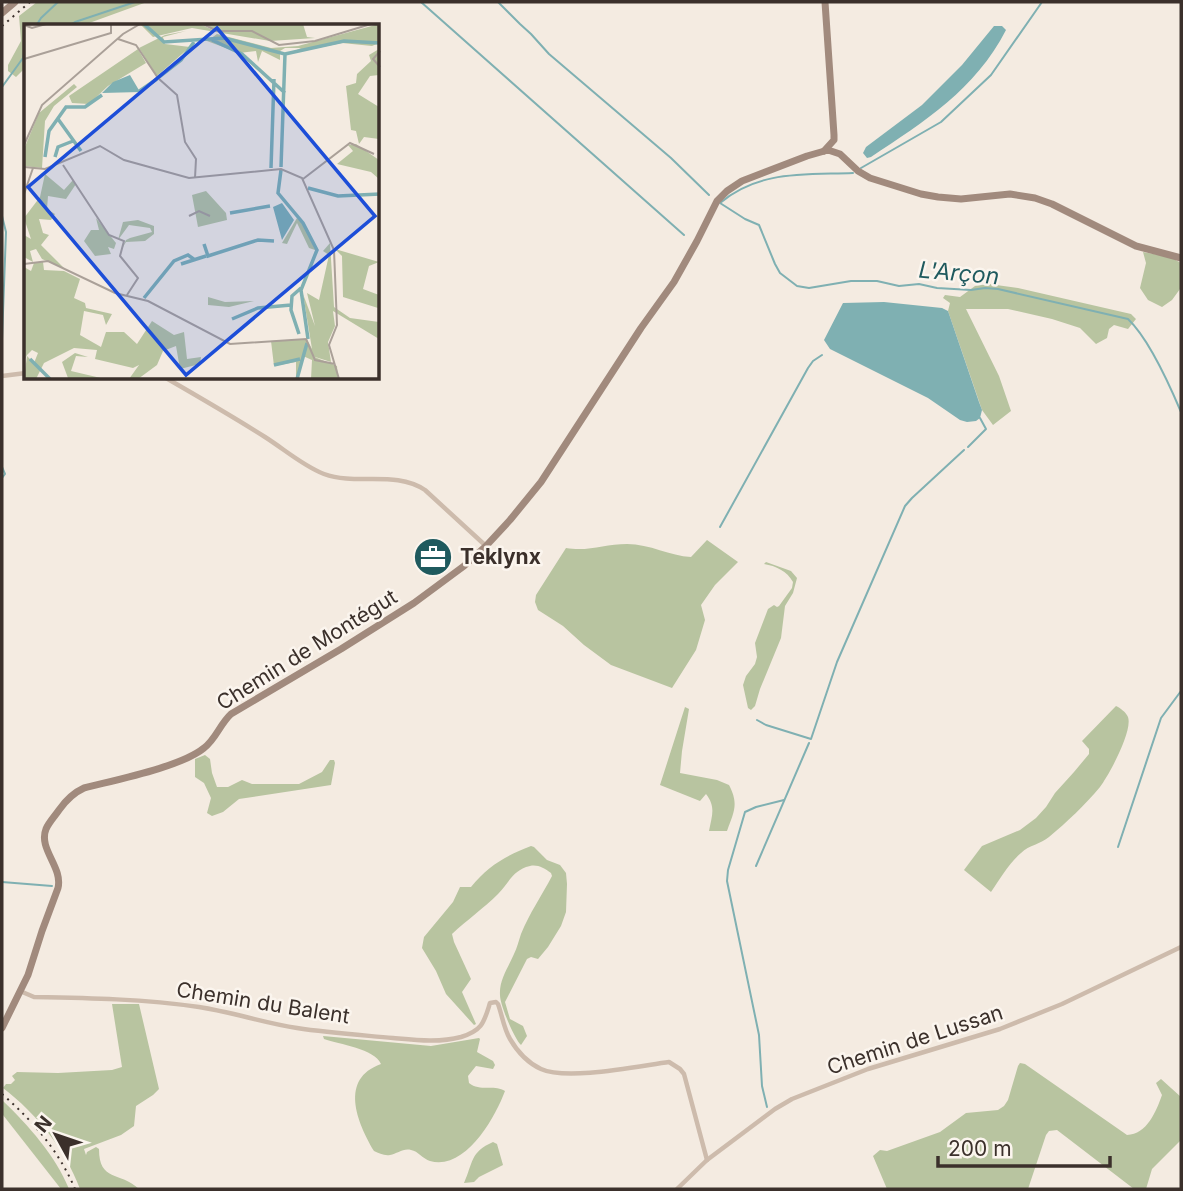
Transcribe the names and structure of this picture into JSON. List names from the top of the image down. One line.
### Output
{"streets":{"street":["Chemin de Montégut","Chemin du Balent","Chemin de Lussan"]},"crossings":[["Chemin de Montégut","Chemin du Balent"],["Chemin du Balent","Chemin de Lussan"]],"water":["L'Arçon"],"places":{"office":["Teklynx"]},"scale_bar":"200 m","north":"top left"}
